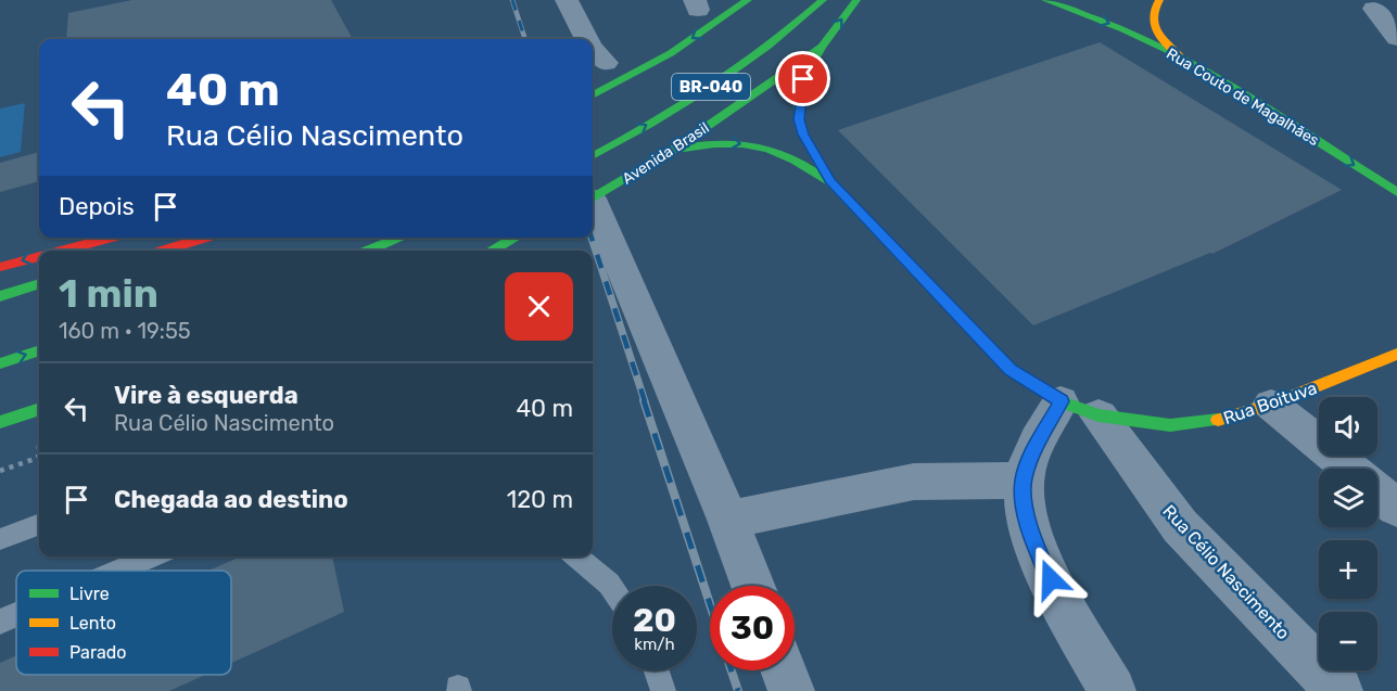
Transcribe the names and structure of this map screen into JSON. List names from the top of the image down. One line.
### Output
{"streets":{"main road":["BR-040","Rua Couto de Magalhães","Avenida Brasil","Rua Boituva","Rua Célio Nascimento"]},"crossings":[["Avenida Brasil","Rua Célio Nascimento"],["Rua Boituva","Rua Célio Nascimento"]],"one_way":["Rua Couto de Magalhães"],"legend":["Livre","Lento","Parado"],"page":{"turn":["40 m","Rua Célio Nascimento"],"then":"Depois","heading":["1 min","160 m · 19:55"],"list":[{"name":"Vire à esquerda","note":"Rua Célio Nascimento","value":"40 m"},{"name":"Chegada ao destino","value":"120 m"}],"map_buttons":["+","−"],"speed":"20 km/h","limit":"30"}}
